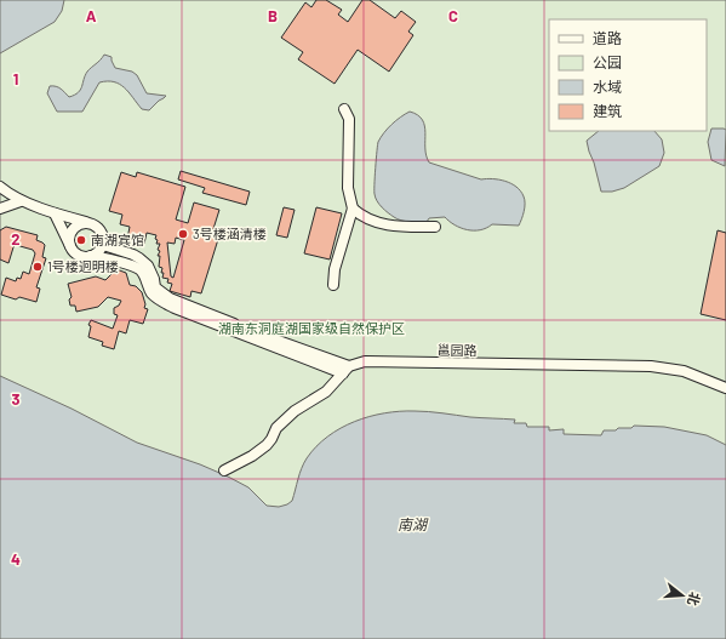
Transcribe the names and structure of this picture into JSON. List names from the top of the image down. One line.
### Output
{"streets":{"street":["邕园路"]},"water":["南湖"],"parks":["湖南东洞庭湖国家级自然保护区"],"places":["3号楼涵清楼","南湖宾馆","1号楼迥明楼"],"legend":["道路","公园","水域","建筑"],"north":"right","grid":{"columns":["A","B","C"],"rows":["1","2","3","4"]}}
